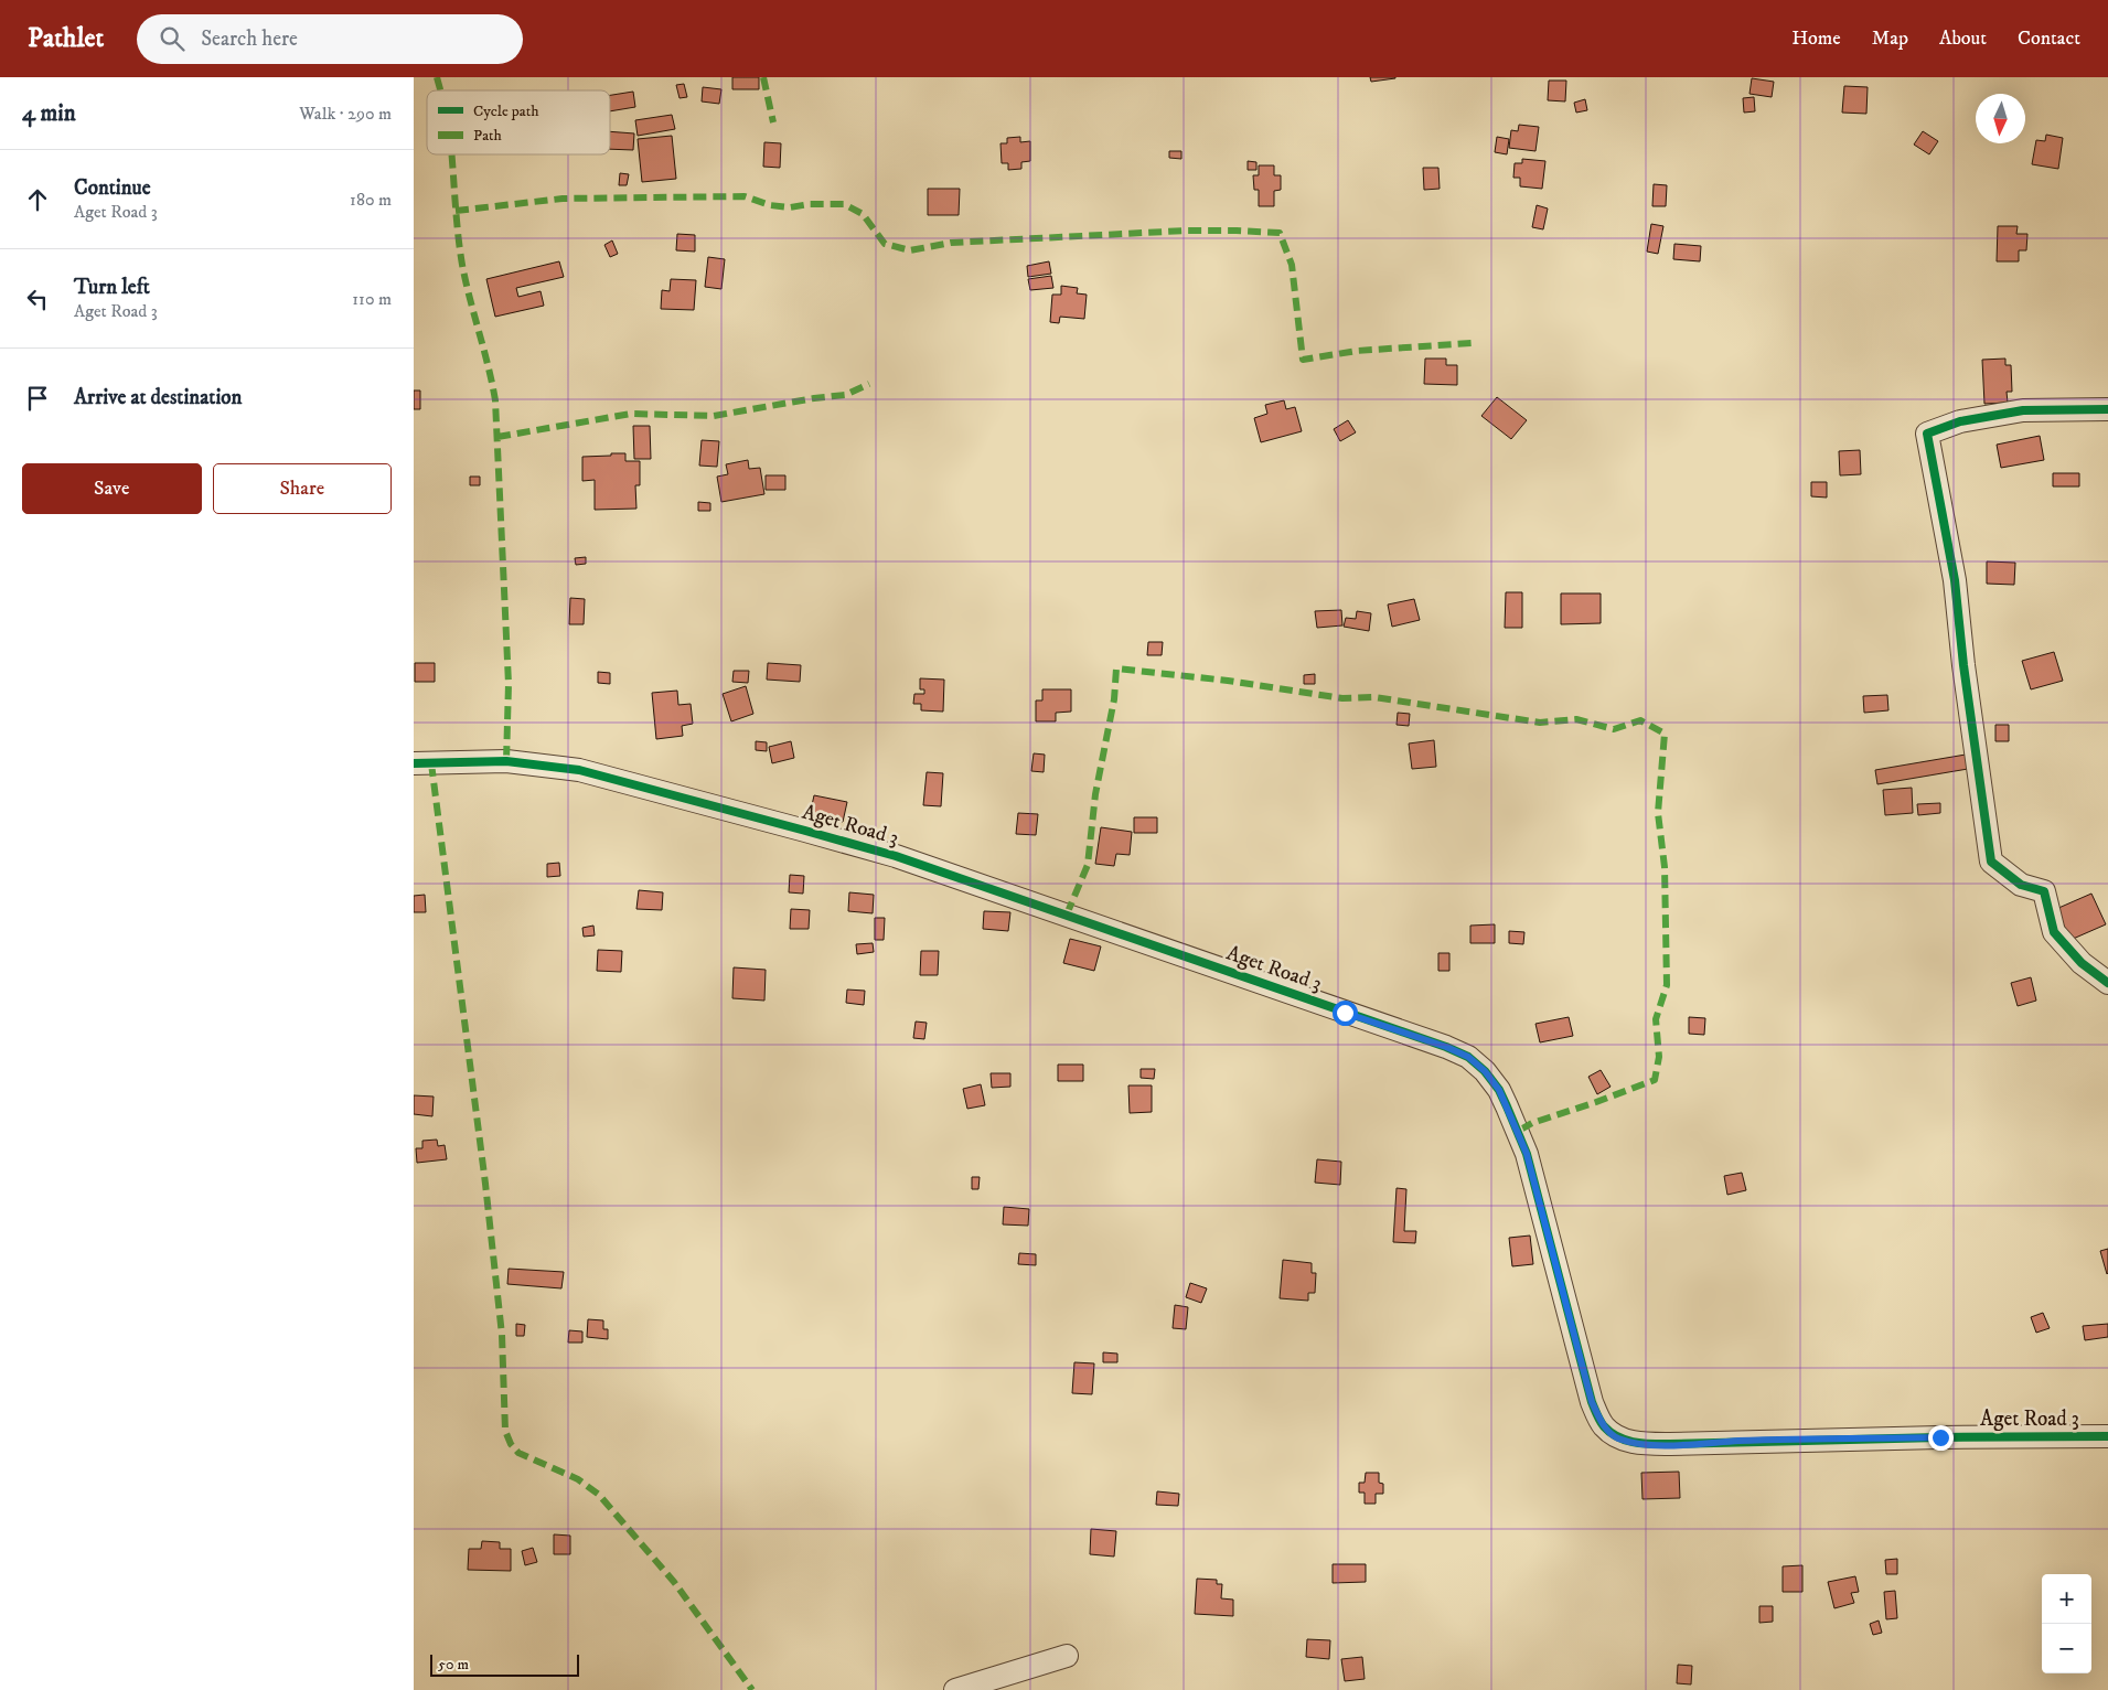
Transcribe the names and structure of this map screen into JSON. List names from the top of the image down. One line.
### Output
{"streets":{"street":["Aget Road 3"]},"legend":["Cycle path","Path"],"scale_bar":"50 m","north":"bottom","page":{"header":"Pathlet","search":"Search here","nav":["Home","Map","About","Contact"],"heading":["4 min","Walk · 290 m"],"list":[["Continue","Aget Road 3","180 m"],["Turn left","Aget Road 3","110 m"],"Arrive at destination"],"buttons":["Save","Share"],"map_buttons":["+","−"],"scale":"50 m"}}
